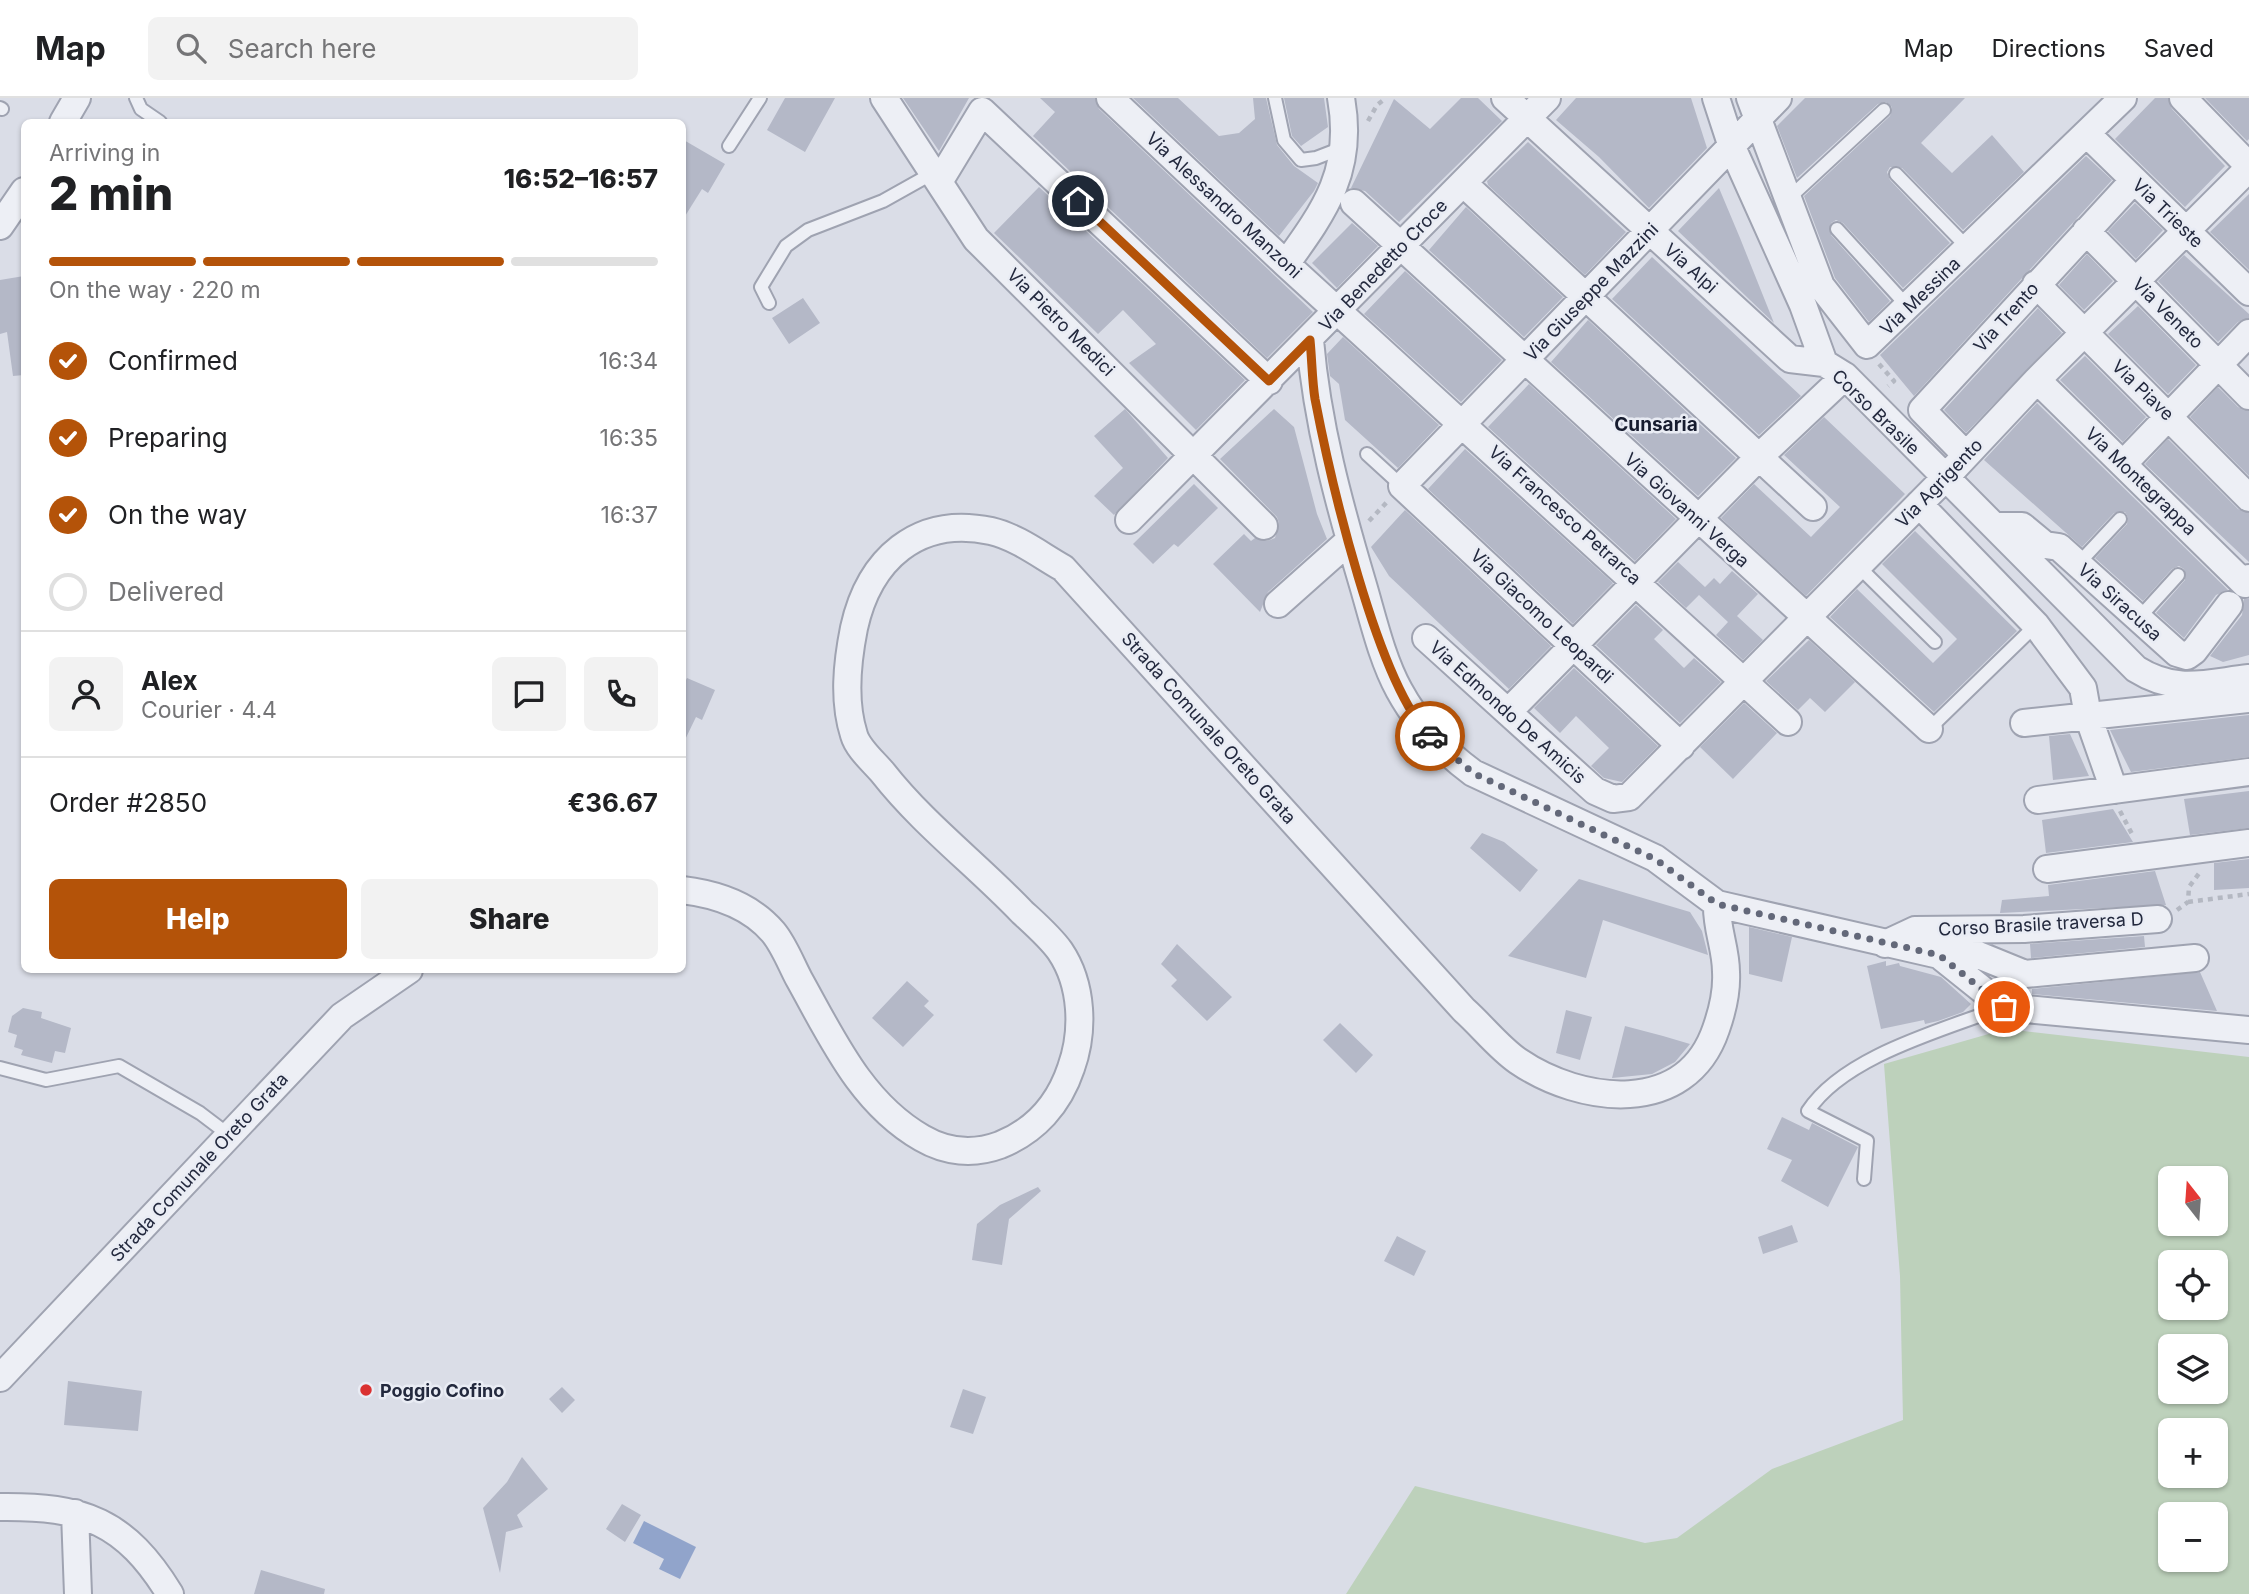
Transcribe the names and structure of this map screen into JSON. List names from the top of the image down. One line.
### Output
{"streets":{"street":["Via Alessandro Manzoni","Via Trieste","Via Benedetto Croce","Via Alpi","Via Giuseppe Mazzini","Via Messina","Via Veneto","Via Trento","Via Pietro Medici","Via Piave","Corso Brasile","Via Montegrappa","Via Agrigento","Via Giovanni Verga","Via Francesco Petrarca","Via Siracusa","Via Giacomo Leopardi","Via Edmondo De Amicis","Strada Comunale Oreto Grata","Corso Brasile traversa D"]},"crossings":[["Via Alessandro Manzoni","Via Benedetto Croce"],["Via Alessandro Manzoni","Via Francesco Petrarca"],["Via Trieste","Via Messina"],["Via Trieste","Via Trento"],["Via Trieste","Via Agrigento"],["Via Benedetto Croce","Via Alpi"],["Via Benedetto Croce","Via Pietro Medici"],["Via Benedetto Croce","Via Giovanni Verga"],["Via Benedetto Croce","Via Francesco Petrarca"],["Via Alpi","Via Giuseppe Mazzini"],["Via Alpi","Corso Brasile"],["Via Giuseppe Mazzini","Via Messina"],["Via Giuseppe Mazzini","Corso Brasile"],["Via Giuseppe Mazzini","Via Giovanni Verga"],["Via Giuseppe Mazzini","Via Francesco Petrarca"],["Via Giuseppe Mazzini","Via Giacomo Leopardi"],["Via Veneto","Via Trento"],["Via Veneto","Via Agrigento"],["Via Trento","Via Piave"],["Via Trento","Via Agrigento"],["Via Piave","Via Agrigento"],["Corso Brasile","Via Agrigento"],["Corso Brasile","Via Siracusa"],["Via Montegrappa","Via Agrigento"],["Via Agrigento","Via Giovanni Verga"],["Via Agrigento","Via Francesco Petrarca"],["Via Agrigento","Via Giacomo Leopardi"],["Via Agrigento","Via Edmondo De Amicis"]],"districts":["Cunsaria"],"places":["Poggio Cofino"],"north":"top","page":{"header":"Map","search":"Search here","nav":["Map","Directions","Saved"],"heading":["2 min","Arriving in","16:52–16:57"],"panel":["Alex","Courier · 4.4","Order #2850","€36.67"],"bar":"On the way · 220 m","list":[["Confirmed","16:34"],["Preparing","16:35"],["On the way","16:37"],"Delivered"],"buttons":["Help","Share"],"map_buttons":["+","−"]}}
